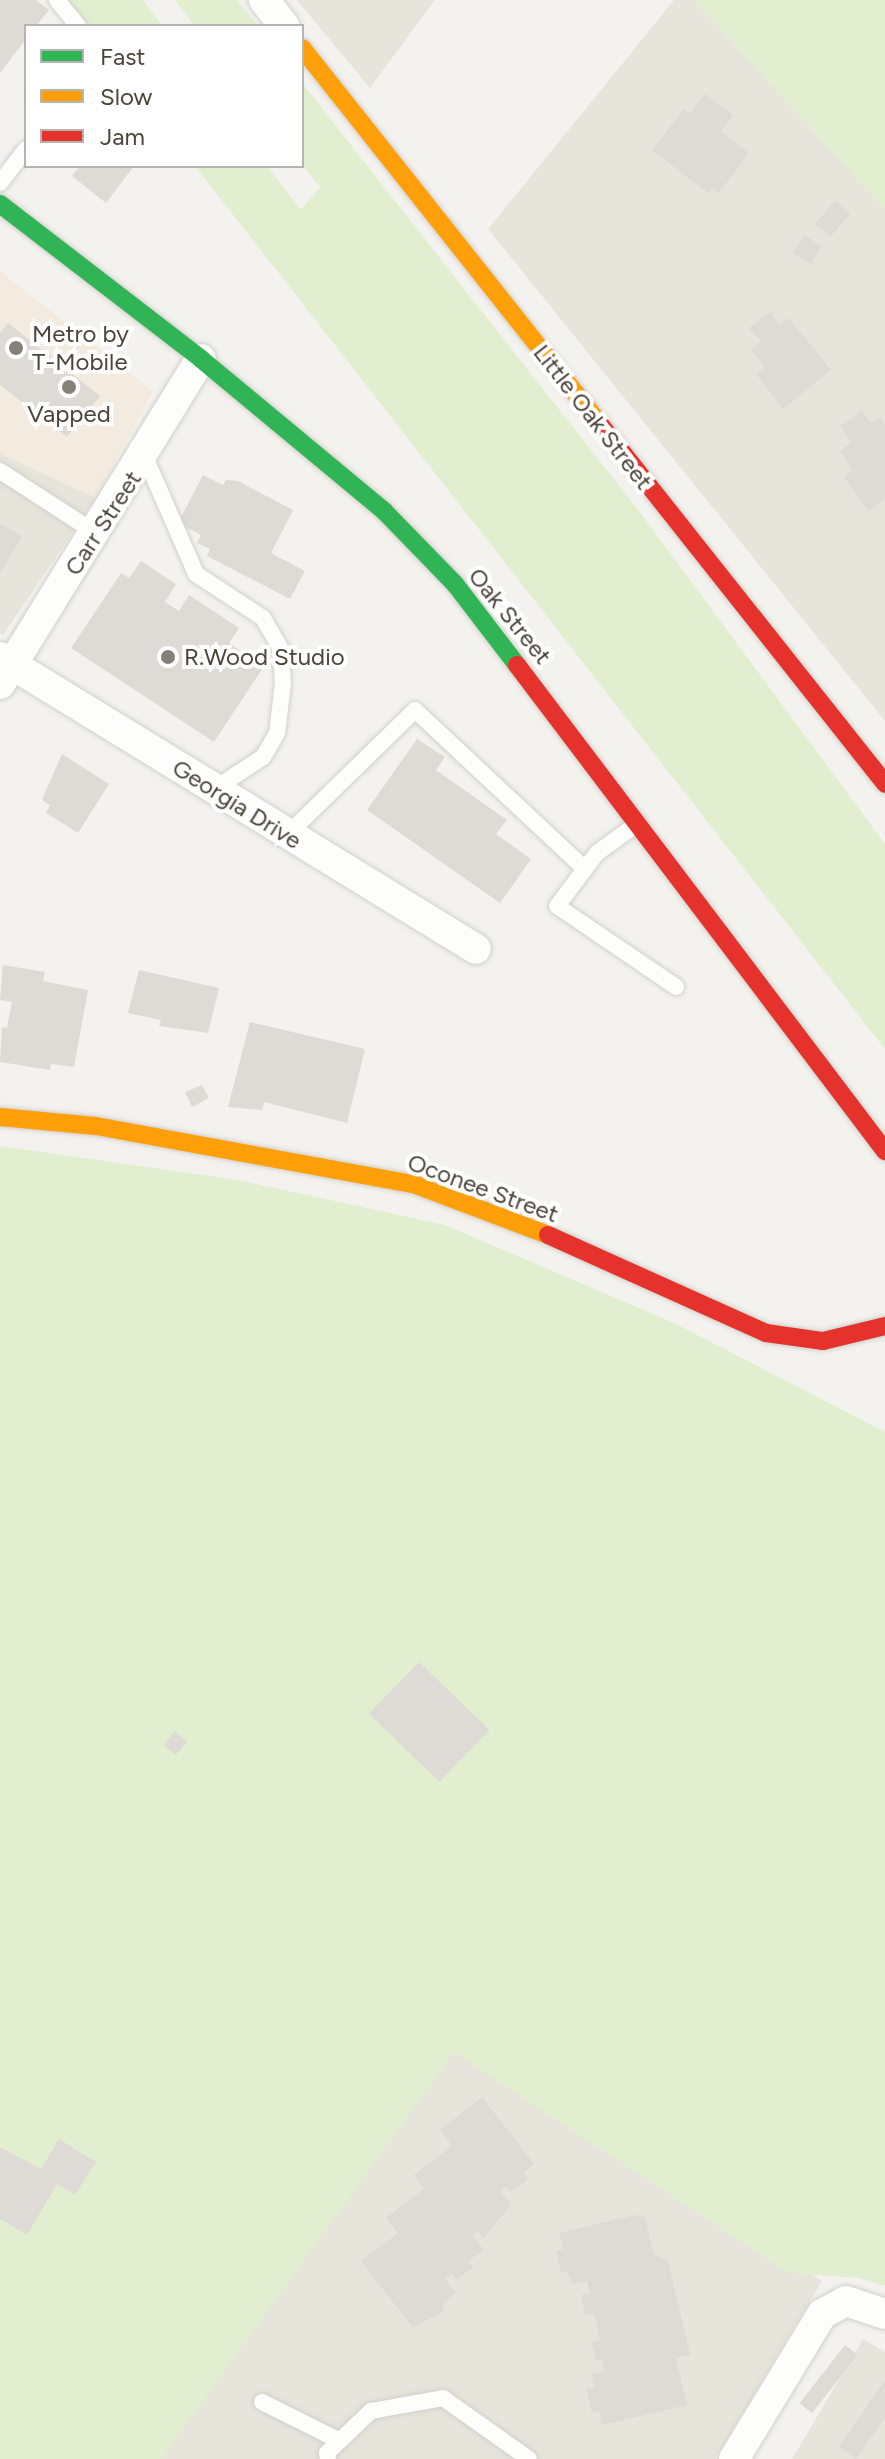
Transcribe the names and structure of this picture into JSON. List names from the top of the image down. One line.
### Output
{"streets":{"street":["Little Oak Street","Carr Street","Oak Street","Georgia Drive","Oconee Street"]},"crossings":[["Carr Street","Oak Street"],["Carr Street","Georgia Drive"]],"places":["Metro by T-Mobile","Vapped","R.Wood Studio"],"legend":["Fast","Slow","Jam"]}
